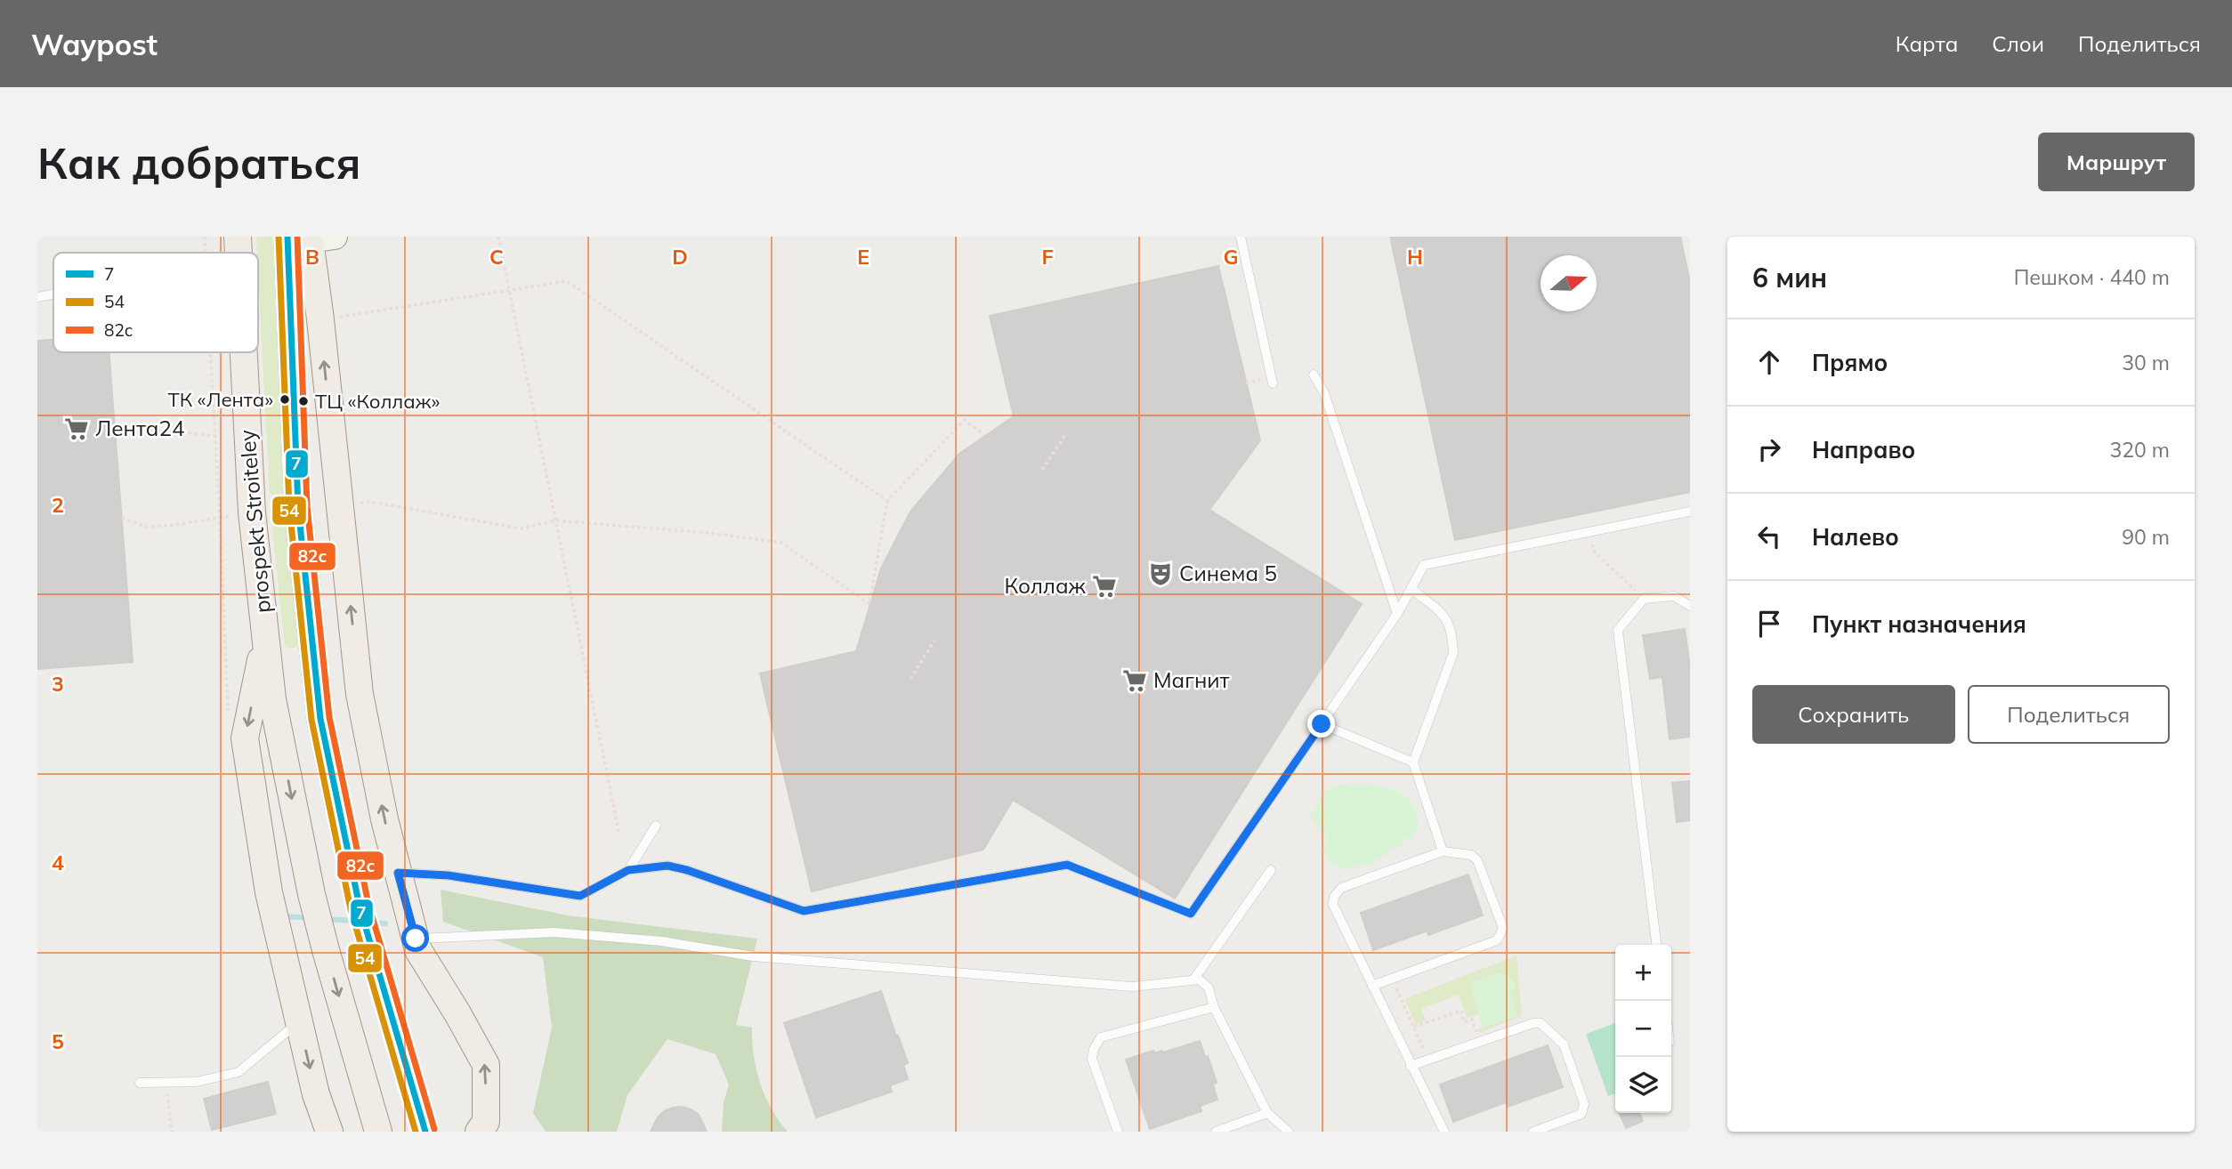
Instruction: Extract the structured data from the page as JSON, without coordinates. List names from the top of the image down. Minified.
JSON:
{"streets":{"main road":["prospekt Stroiteley"]},"places":{"other":["ТК «Лента»","ТЦ «Коллаж»"],"supermarket":["Лента24","Коллаж","Магнит"],"theatre":["Синема 5"]},"lines":["transit line 7","transit line 54","transit line 82с"],"legend":["7","54","82с"],"north":"right","page":{"header":"Waypost","nav":["Карта","Слои","Поделиться"],"buttons":["Маршрут",["Сохранить","Поделиться"]],"title":"Как добраться","heading":["6 мин","Пешком · 440 m"],"list":[["Прямо","30 m"],["Направо","320 m"],["Налево","90 m"],"Пункт назначения"],"map_buttons":["+","−"]},"grid":{"columns":["B","C","D","E","F","G","H"],"rows":["2","3","4","5"]}}
